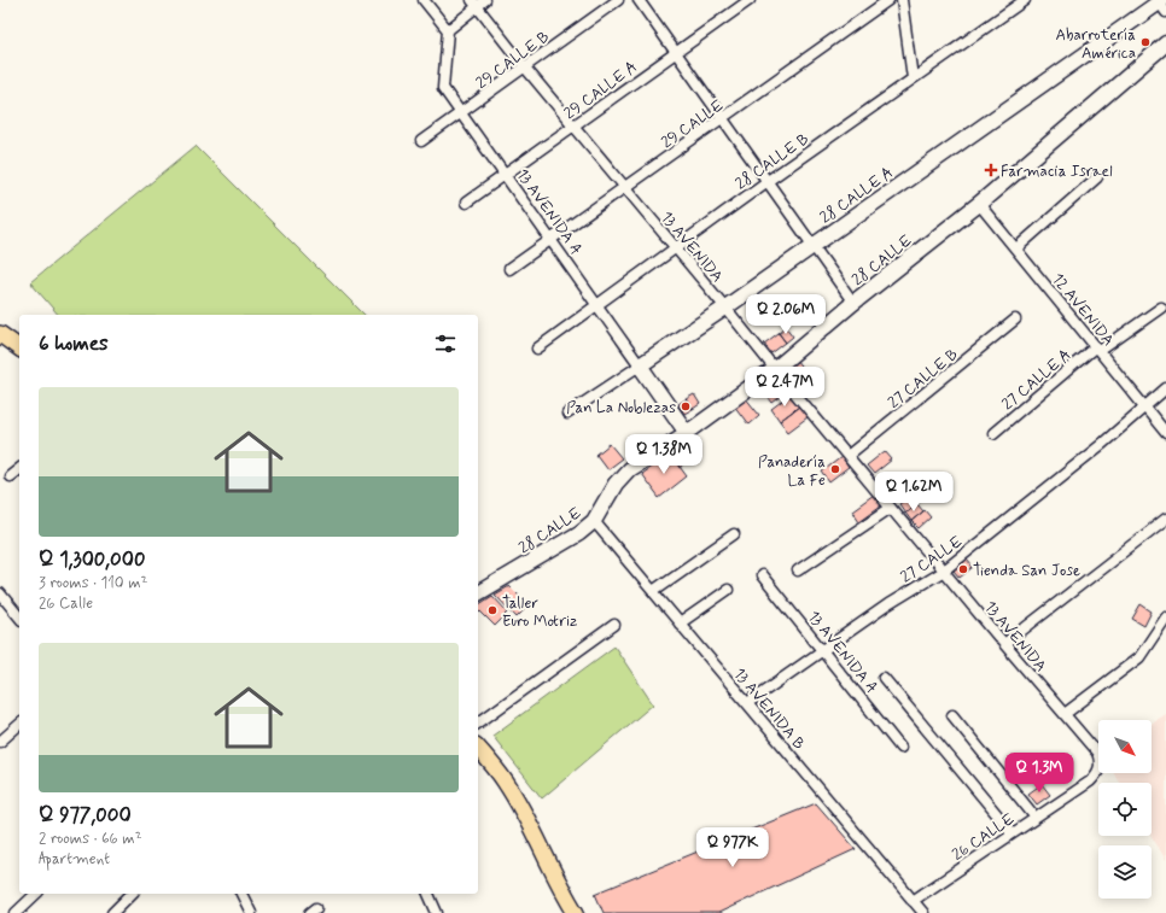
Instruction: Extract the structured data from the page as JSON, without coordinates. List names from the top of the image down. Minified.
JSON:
{"streets":{"main road":["28 CALLE A","13 AVENIDA A","28 CALLE"],"street":["29 CALLE B","29 CALLE A","29 CALLE","28 CALLE B","13 AVENIDA","12 AVENIDA","27 CALLE B","27 CALLE A","27 CALLE","13 AVENIDA B","26 CALLE"]},"crossings":[["29 CALLE B","13 AVENIDA A"],["29 CALLE B","13 AVENIDA"],["29 CALLE A","13 AVENIDA A"],["29 CALLE A","13 AVENIDA"],["29 CALLE","13 AVENIDA A"],["29 CALLE","13 AVENIDA"],["28 CALLE B","13 AVENIDA A"],["28 CALLE B","13 AVENIDA"],["28 CALLE A","13 AVENIDA A"],["28 CALLE A","13 AVENIDA"],["13 AVENIDA A","28 CALLE"],["13 AVENIDA A","27 CALLE"],["13 AVENIDA A","26 CALLE"],["13 AVENIDA","28 CALLE"],["13 AVENIDA","27 CALLE B"],["13 AVENIDA","27 CALLE"],["13 AVENIDA","26 CALLE"],["28 CALLE","12 AVENIDA"],["28 CALLE","13 AVENIDA B"],["12 AVENIDA","27 CALLE A"],["12 AVENIDA","27 CALLE"],["27 CALLE","13 AVENIDA B"],["13 AVENIDA B","26 CALLE"]],"places":{"other":["Abarrotería América","Pan La Noblezas","Panadería La Fe","Tienda San Jose","Taller Euro Motriz"],"health":["Farmacia Israel"]},"north":"bottom right","page":{"price":["Q 2.06M","Q 2.47M","Q 1.38M","Q 1.62M","Q 1.3M","Q 977K"],"heading":"6 homes","list":[{"name":"Q 1,300,000","note":"3 rooms · 110 m² · 26 Calle"},{"name":"Q 977,000","note":"2 rooms · 66 m² · Apartment"}]}}
